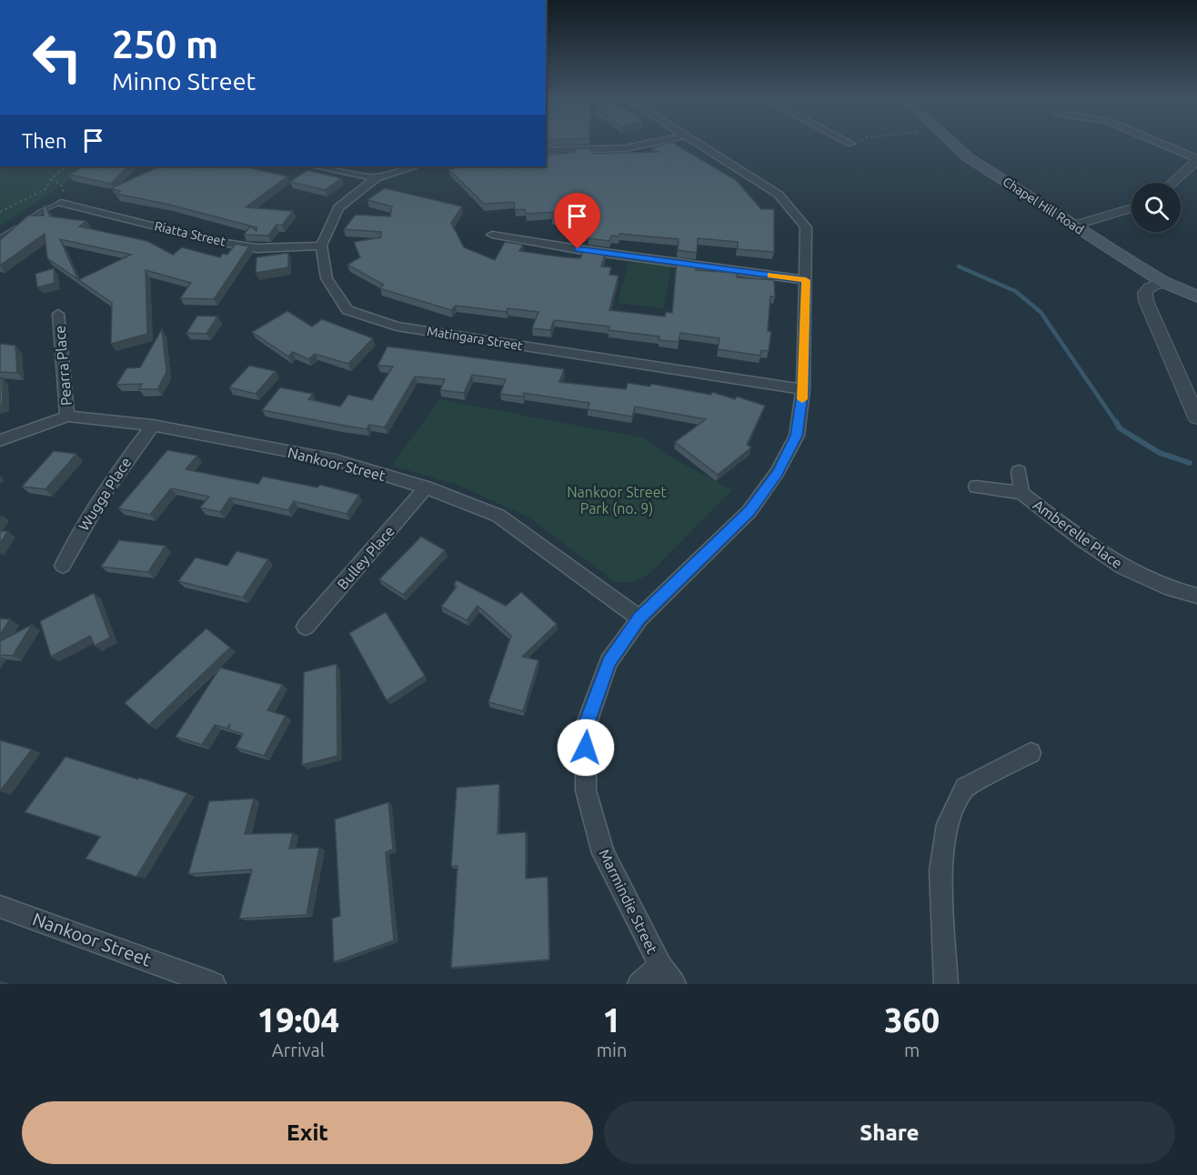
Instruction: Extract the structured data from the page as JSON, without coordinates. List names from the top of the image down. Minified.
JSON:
{"streets":{"main road":["Chapel Hill Road"],"street":["Riatta Street","Matingara Street","Pearra Place","Nankoor Street","Wugga Place","Amberelle Place","Bulley Place","Marmindie Street"]},"crossings":[["Riatta Street","Matingara Street"],["Matingara Street","Marmindie Street"],["Pearra Place","Nankoor Street"],["Nankoor Street","Wugga Place"],["Nankoor Street","Bulley Place"],["Nankoor Street","Marmindie Street"]],"parks":["Nankoor Street Park (no. 9)"],"page":{"turn":["250 m","Minno Street"],"then":"Then","eta":["19:04","Arrival","1","min","360","m"],"buttons":["Exit","Share"]}}
